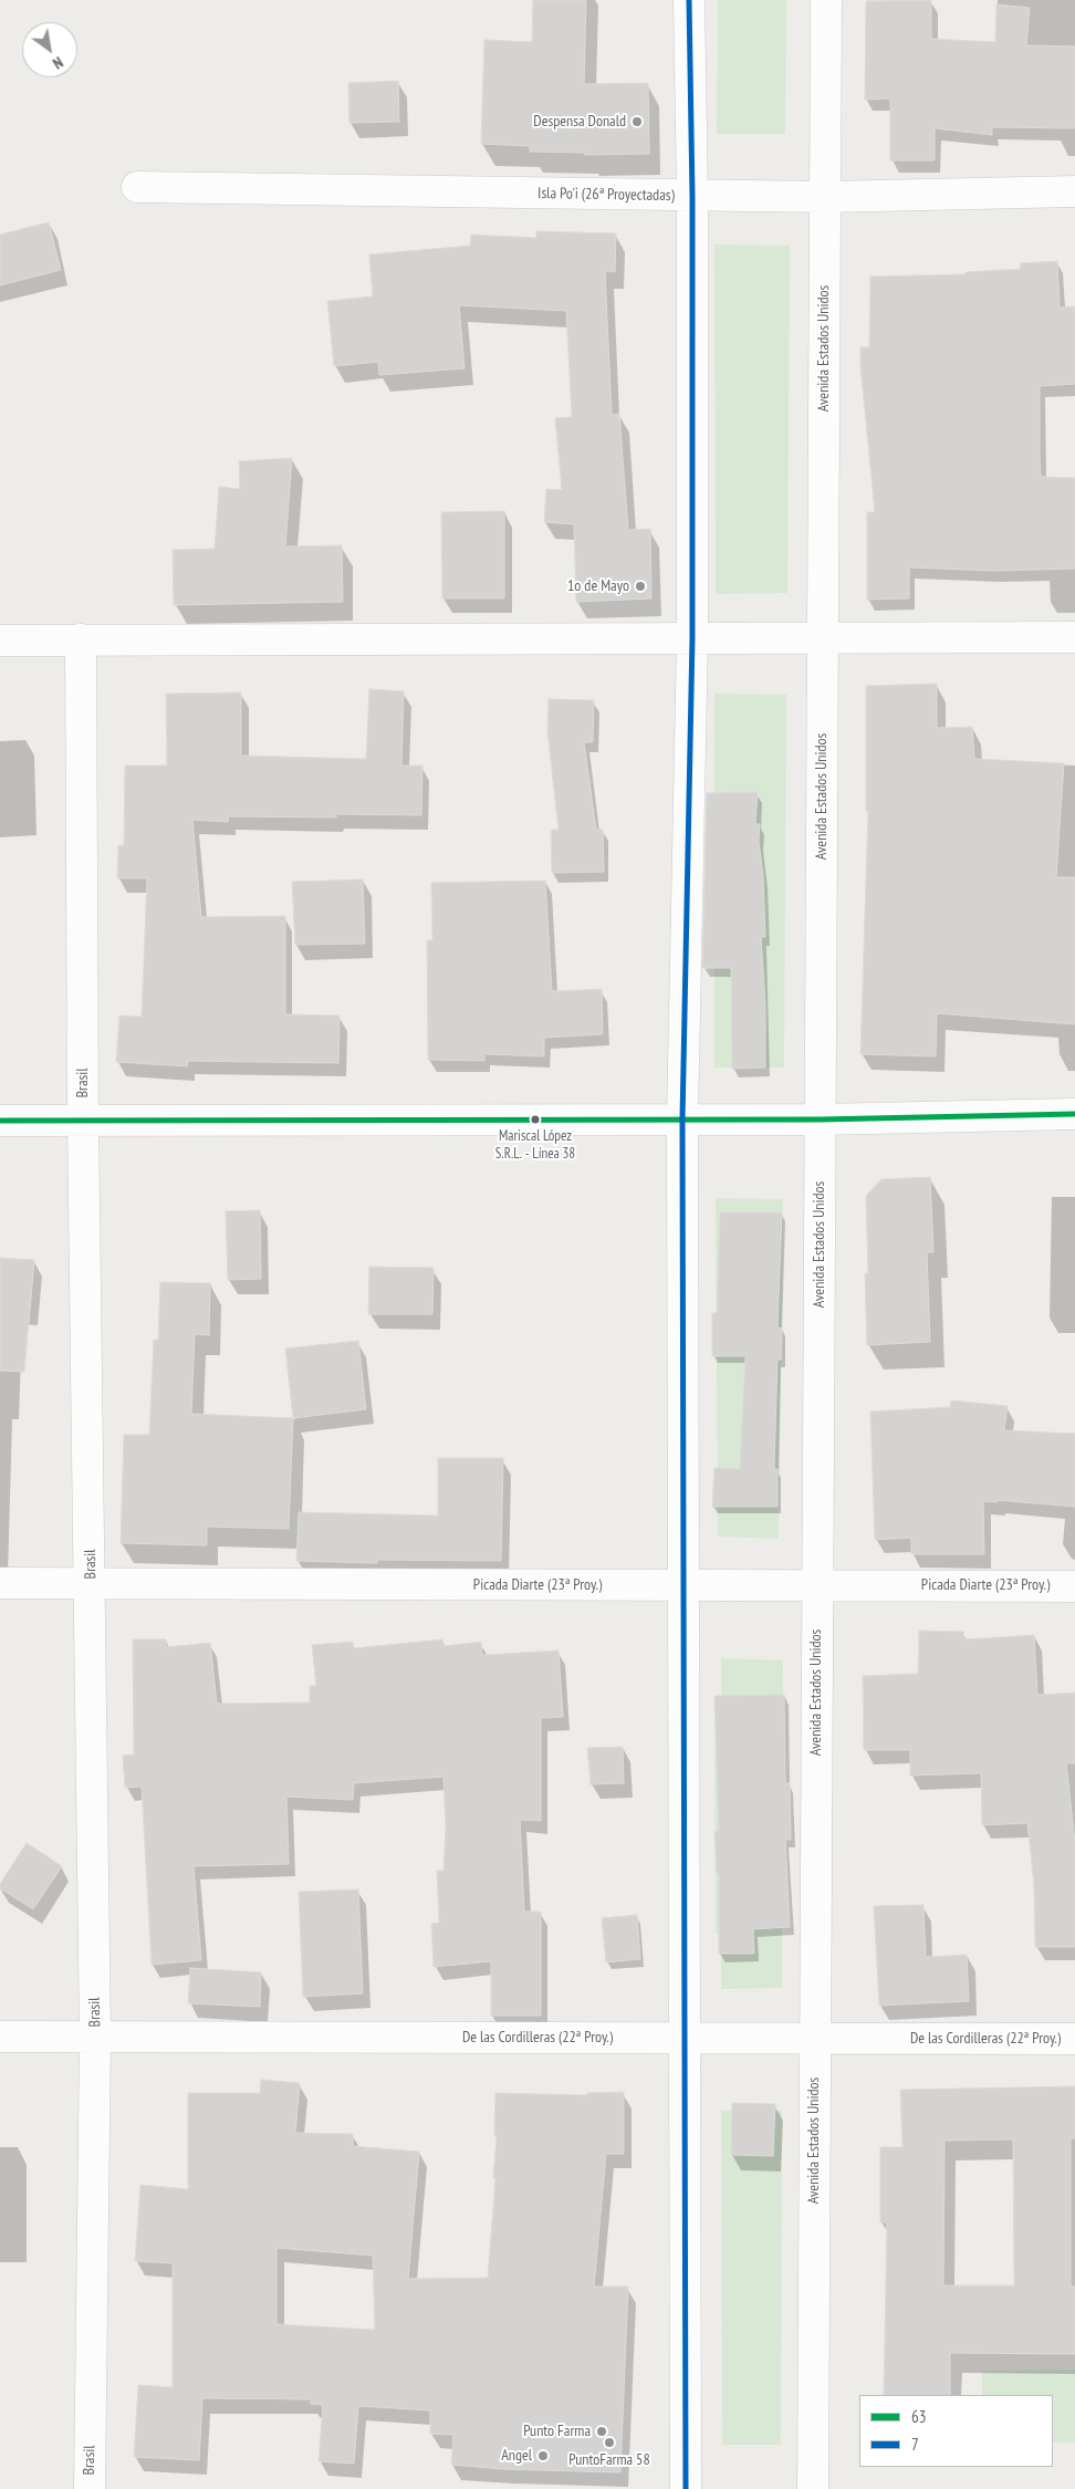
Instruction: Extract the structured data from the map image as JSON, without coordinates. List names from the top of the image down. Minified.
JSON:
{"streets":{"street":["Isla Po'i (26ª Proyectadas)","Avenida Estados Unidos","Brasil","Picada Diarte (23ª Proy.)","De las Cordilleras (22ª Proy.)"]},"crossings":[["Isla Po'i (26ª Proyectadas)","Avenida Estados Unidos"],["Avenida Estados Unidos","Picada Diarte (23ª Proy.)"],["Avenida Estados Unidos","De las Cordilleras (22ª Proy.)"],["Brasil","Picada Diarte (23ª Proy.)"],["Brasil","De las Cordilleras (22ª Proy.)"]],"places":["Despensa Donald","1o de Mayo","Mariscal López S.R.L. - Línea 38","Punto Farma","PuntoFarma 58","Angel"],"lines":["transit line 7","transit line 63"],"legend":["63","7"],"north":"bottom right"}
